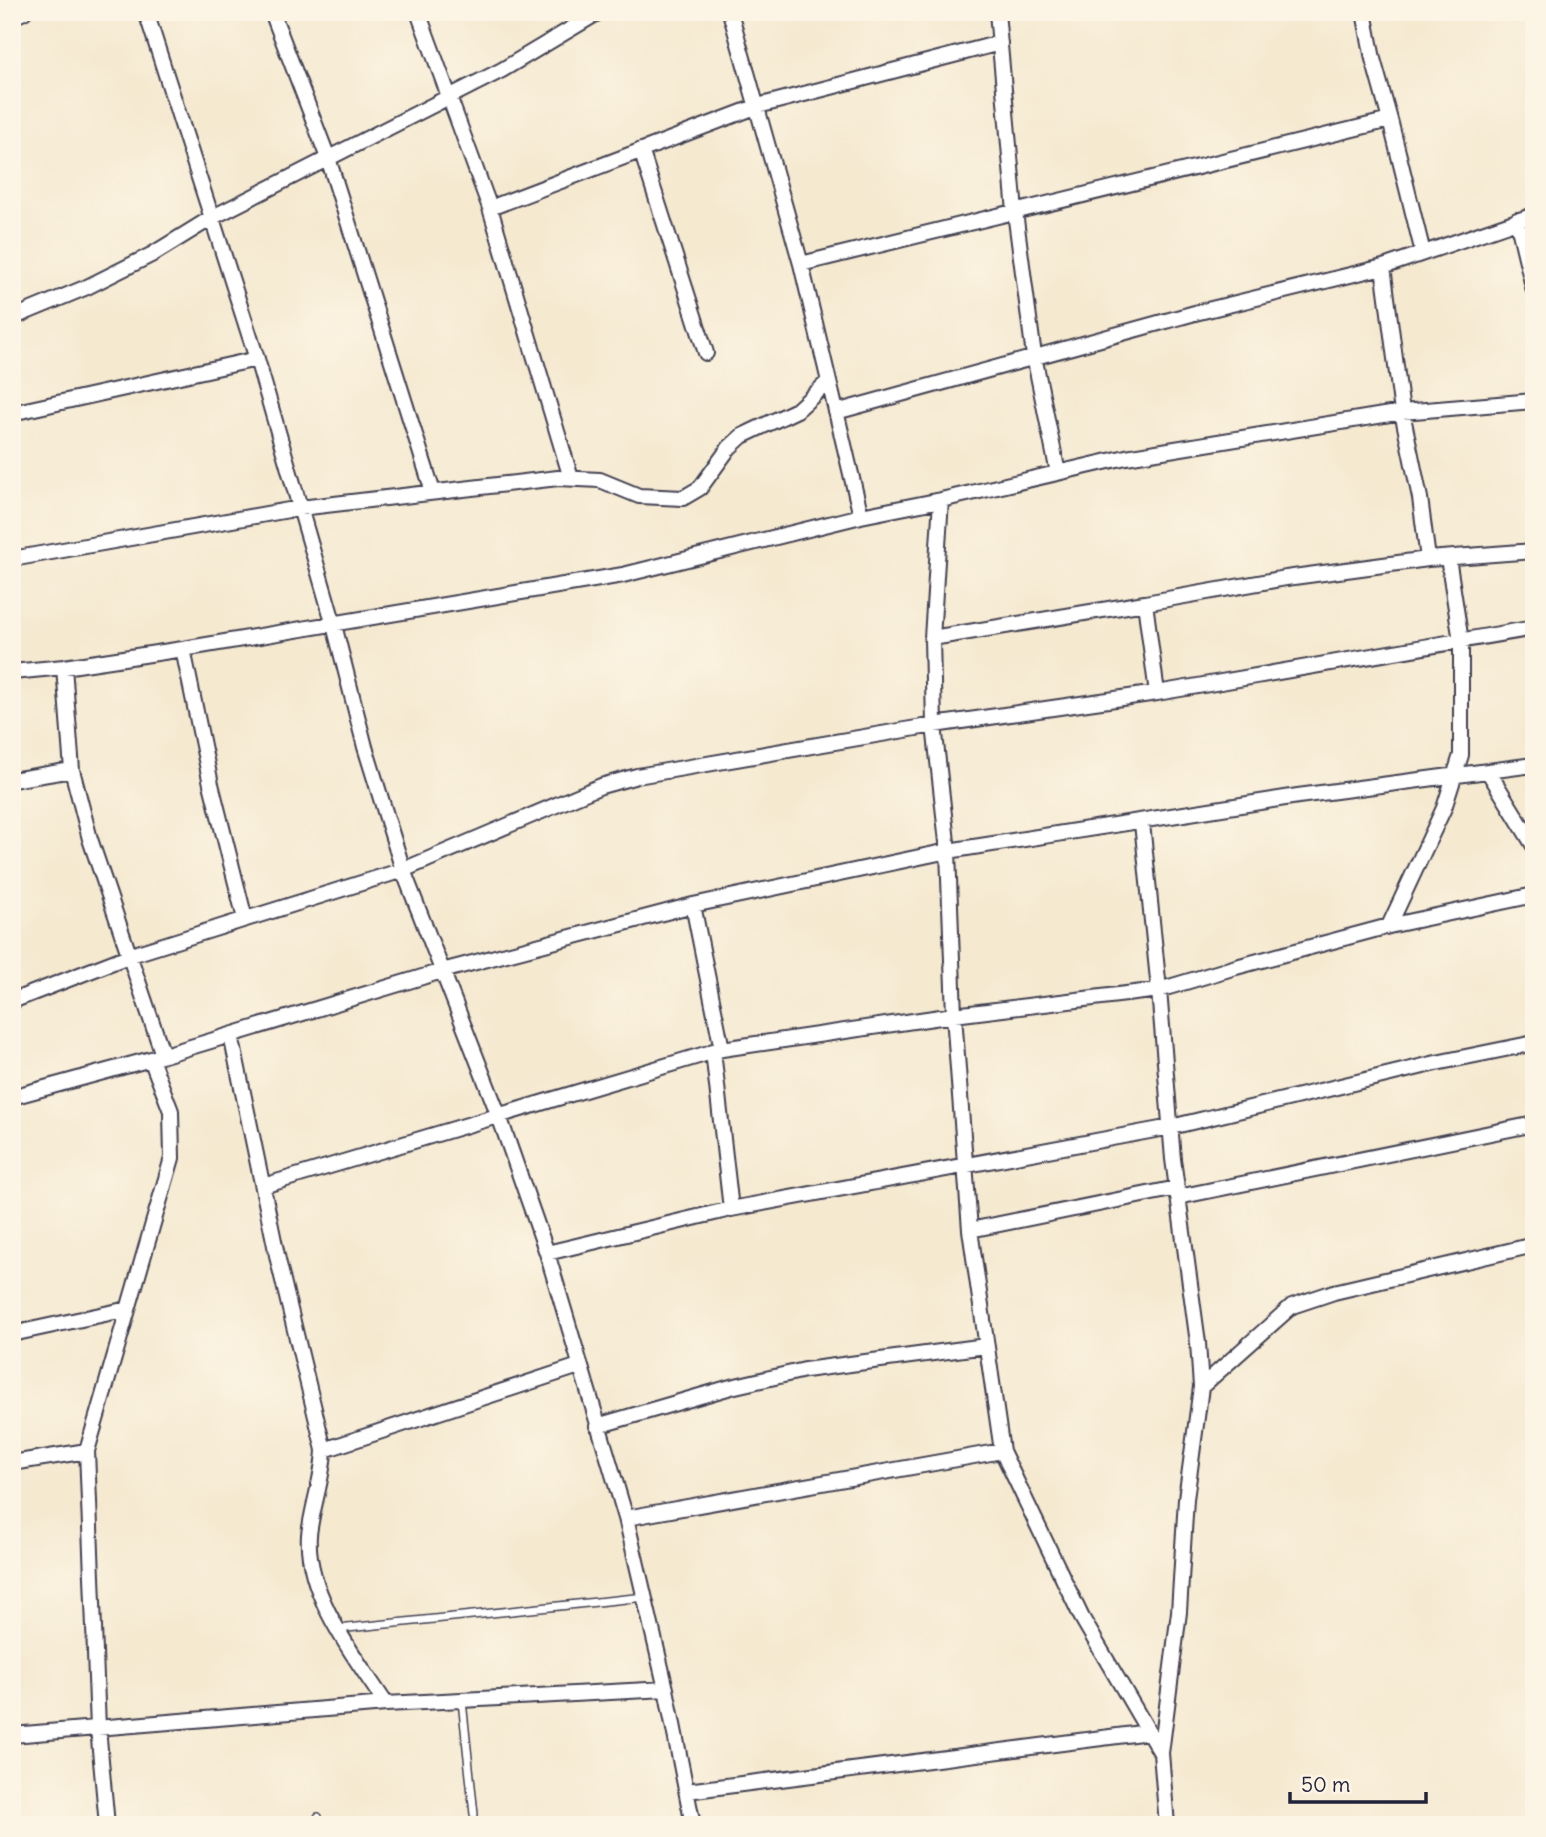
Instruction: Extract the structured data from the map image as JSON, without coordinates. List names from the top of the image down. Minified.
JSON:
{"scale_bar":"50 m"}
